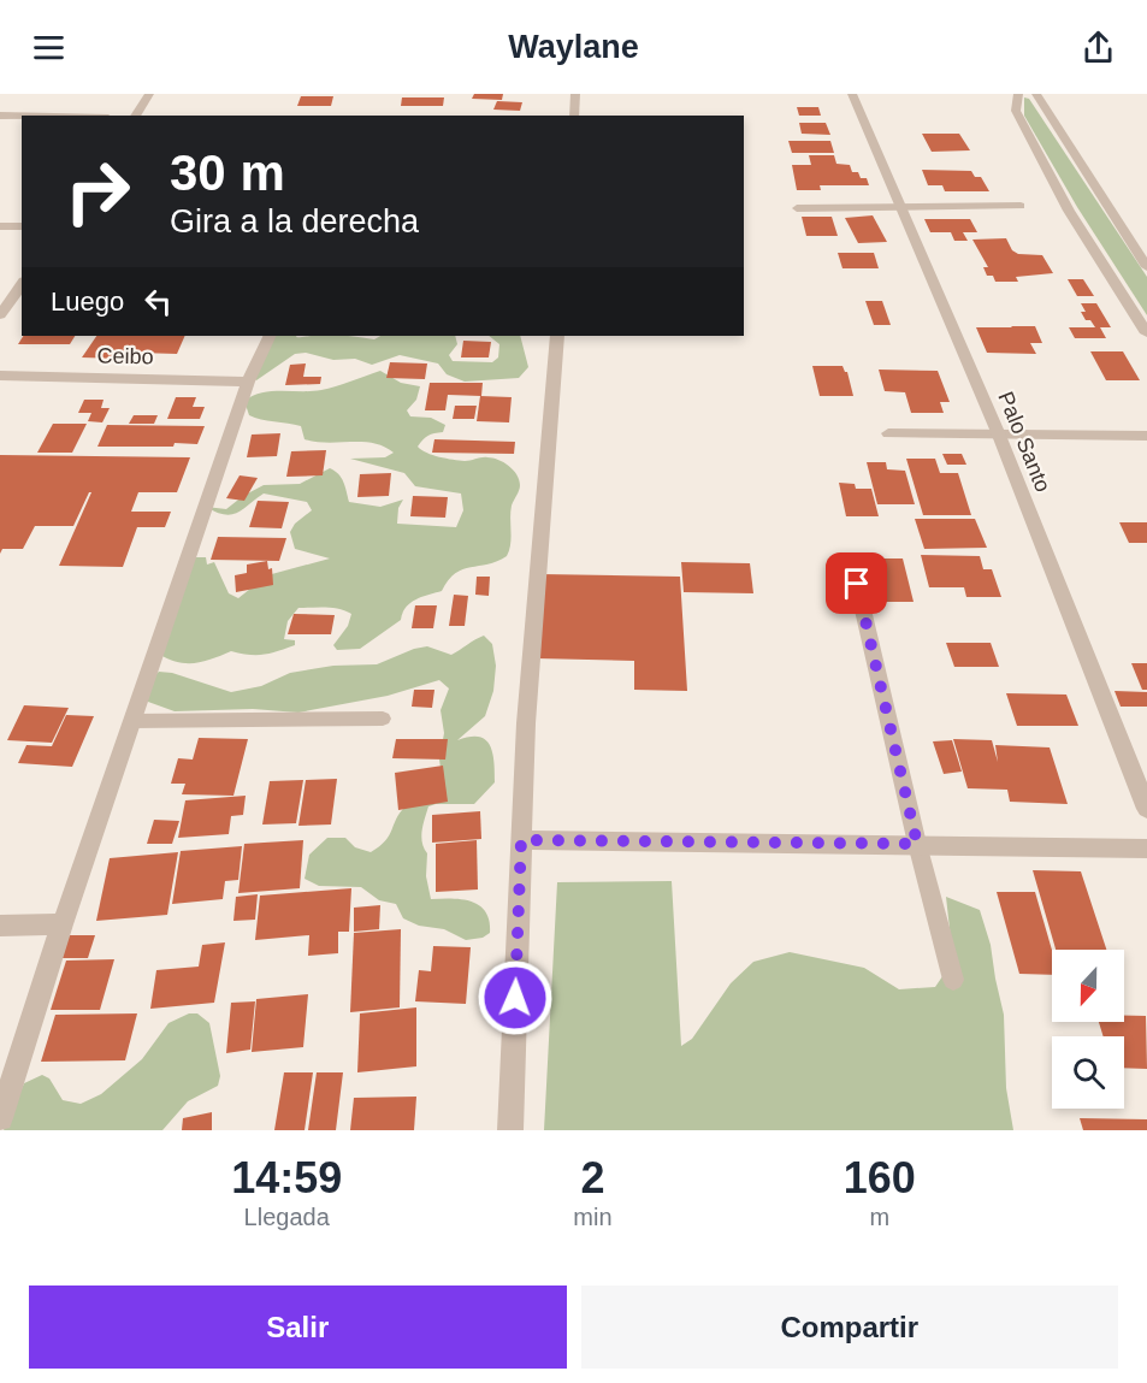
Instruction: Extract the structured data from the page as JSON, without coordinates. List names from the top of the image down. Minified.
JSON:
{"streets":{"street":["Ceibo","Palo Santo"]},"north":"bottom","page":{"header":"Waylane","turn":["30 m","Gira a la derecha"],"then":"Luego","eta":["14:59","Llegada","2","min","160","m"],"buttons":["Salir","Compartir"]}}
